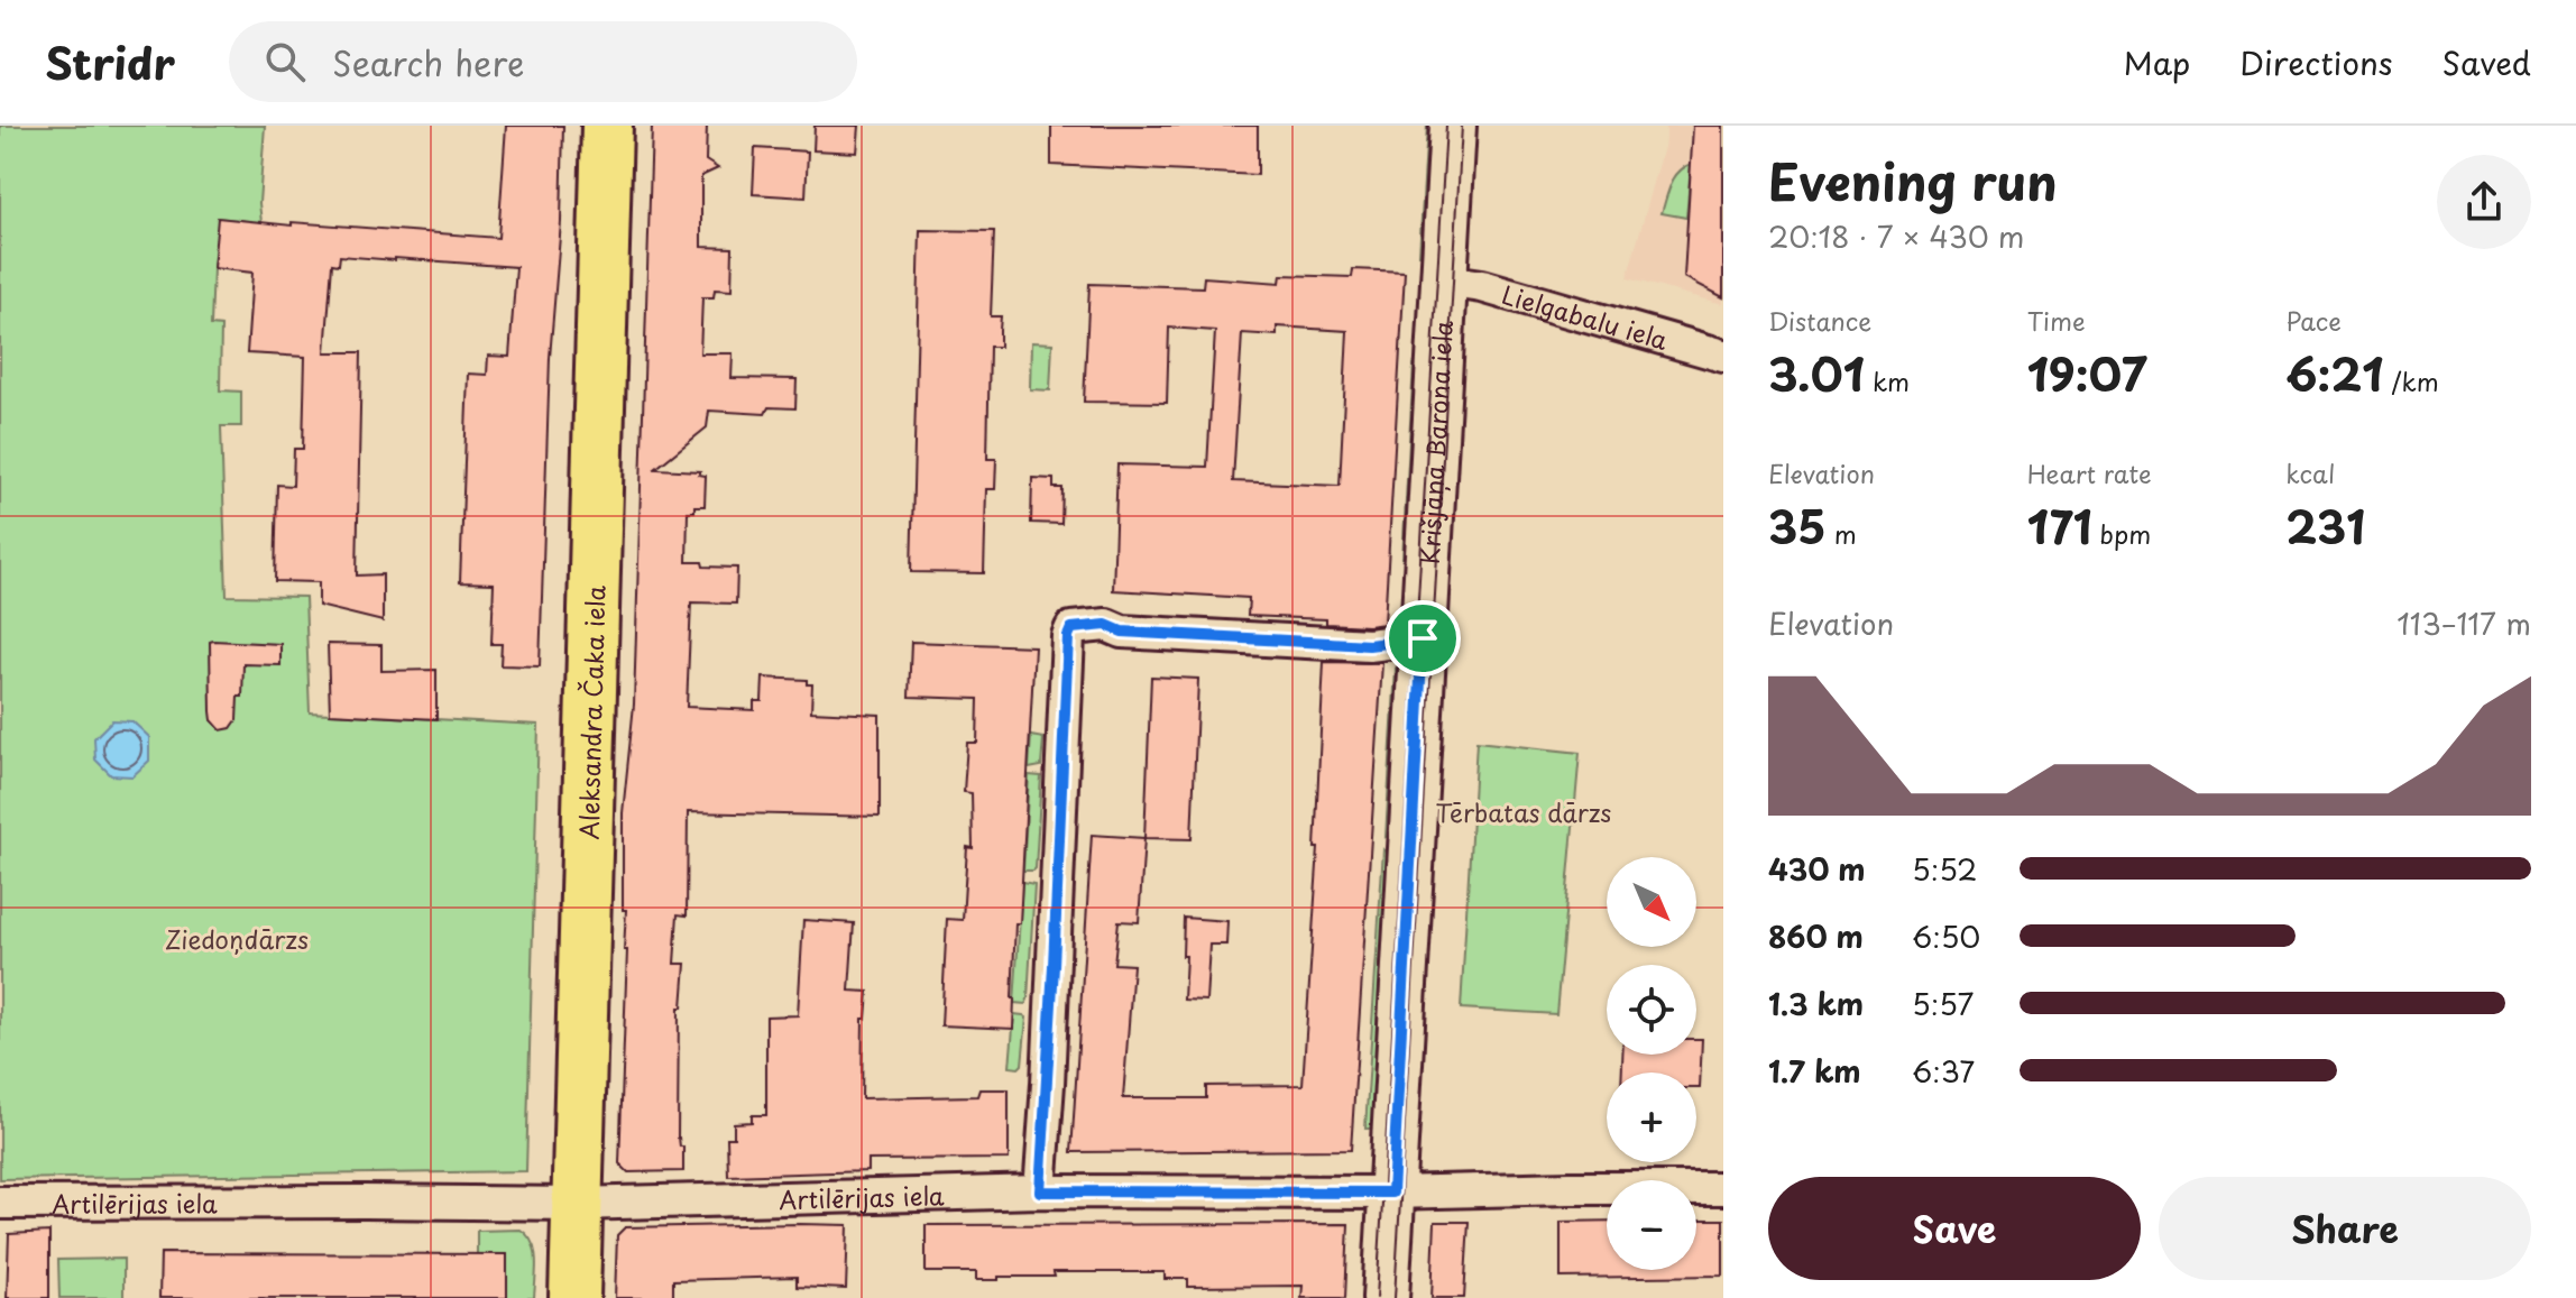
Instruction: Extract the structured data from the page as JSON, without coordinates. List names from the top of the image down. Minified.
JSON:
{"streets":{"main road":["Aleksandra Čaka iela"],"street":["Lielgabalu iela","Krišjāņa Barona iela","Artilērijas iela"]},"crossings":[["Lielgabalu iela","Krišjāņa Barona iela"],["Krišjāņa Barona iela","Artilērijas iela"],["Aleksandra Čaka iela","Artilērijas iela"]],"parks":["Tērbatas dārzs","Ziedoņdārzs"],"north":"bottom right","page":{"header":"Stridr","search":"Search here","nav":["Map","Directions","Saved"],"heading":["Evening run","20:18 · 7 × 430 m"],"stats":[["Distance","3.01 km"],["Time","19:07"],["Pace","6:21 /km"],["Elevation","35 m"],["Heart rate","171 bpm"],["kcal","231"]],"chart":["Elevation","113–117 m"],"list":[{"name":"430 m","note":"5:52"},{"name":"860 m","note":"6:50"},{"name":"1.3 km","note":"5:57"},{"name":"1.7 km","note":"6:37"}],"map_buttons":["+","−"],"buttons":["Save","Share"]}}
